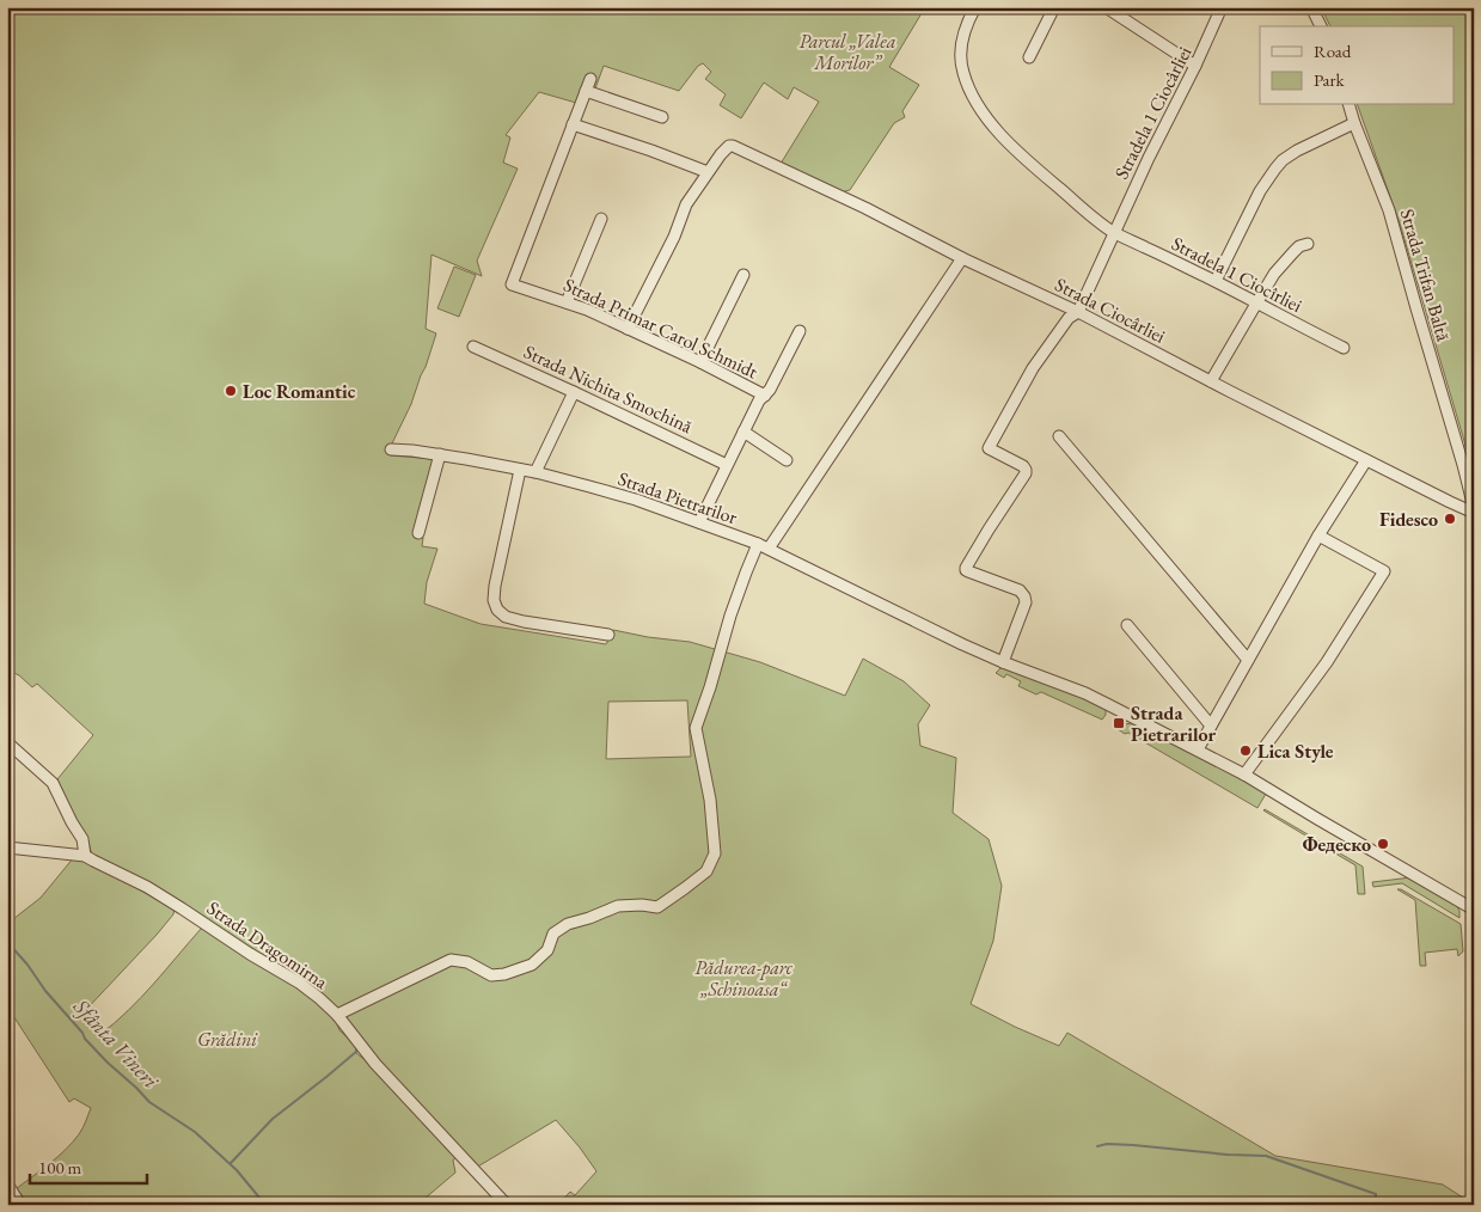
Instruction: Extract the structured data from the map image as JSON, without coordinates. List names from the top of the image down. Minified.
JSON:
{"streets":{"street":["Stradela 1 Ciocârliei","Stradela 1 Ciocîrliei","Strada Trifan Baltă","Strada Ciocârliei","Strada Primar Carol Schmidt","Strada Nichita Smochină","Strada Pietrarilor","Strada Dragomirna"]},"crossings":[["Stradela 1 Ciocârliei","Stradela 1 Ciocîrliei"],["Stradela 1 Ciocârliei","Strada Ciocârliei"],["Stradela 1 Ciocârliei","Strada Pietrarilor"]],"water":["Sfânta Vineri"],"parks":["Parcul „Valea Morilor”","Pădurea-parc „Schinoasa“","Grădini"],"places":{"other":["Loc Romantic","Fidesco","Lica Style","Федеско"],"transit":["Strada Pietrarilor"]},"legend":["Road","Park"],"scale_bar":"100 m"}
